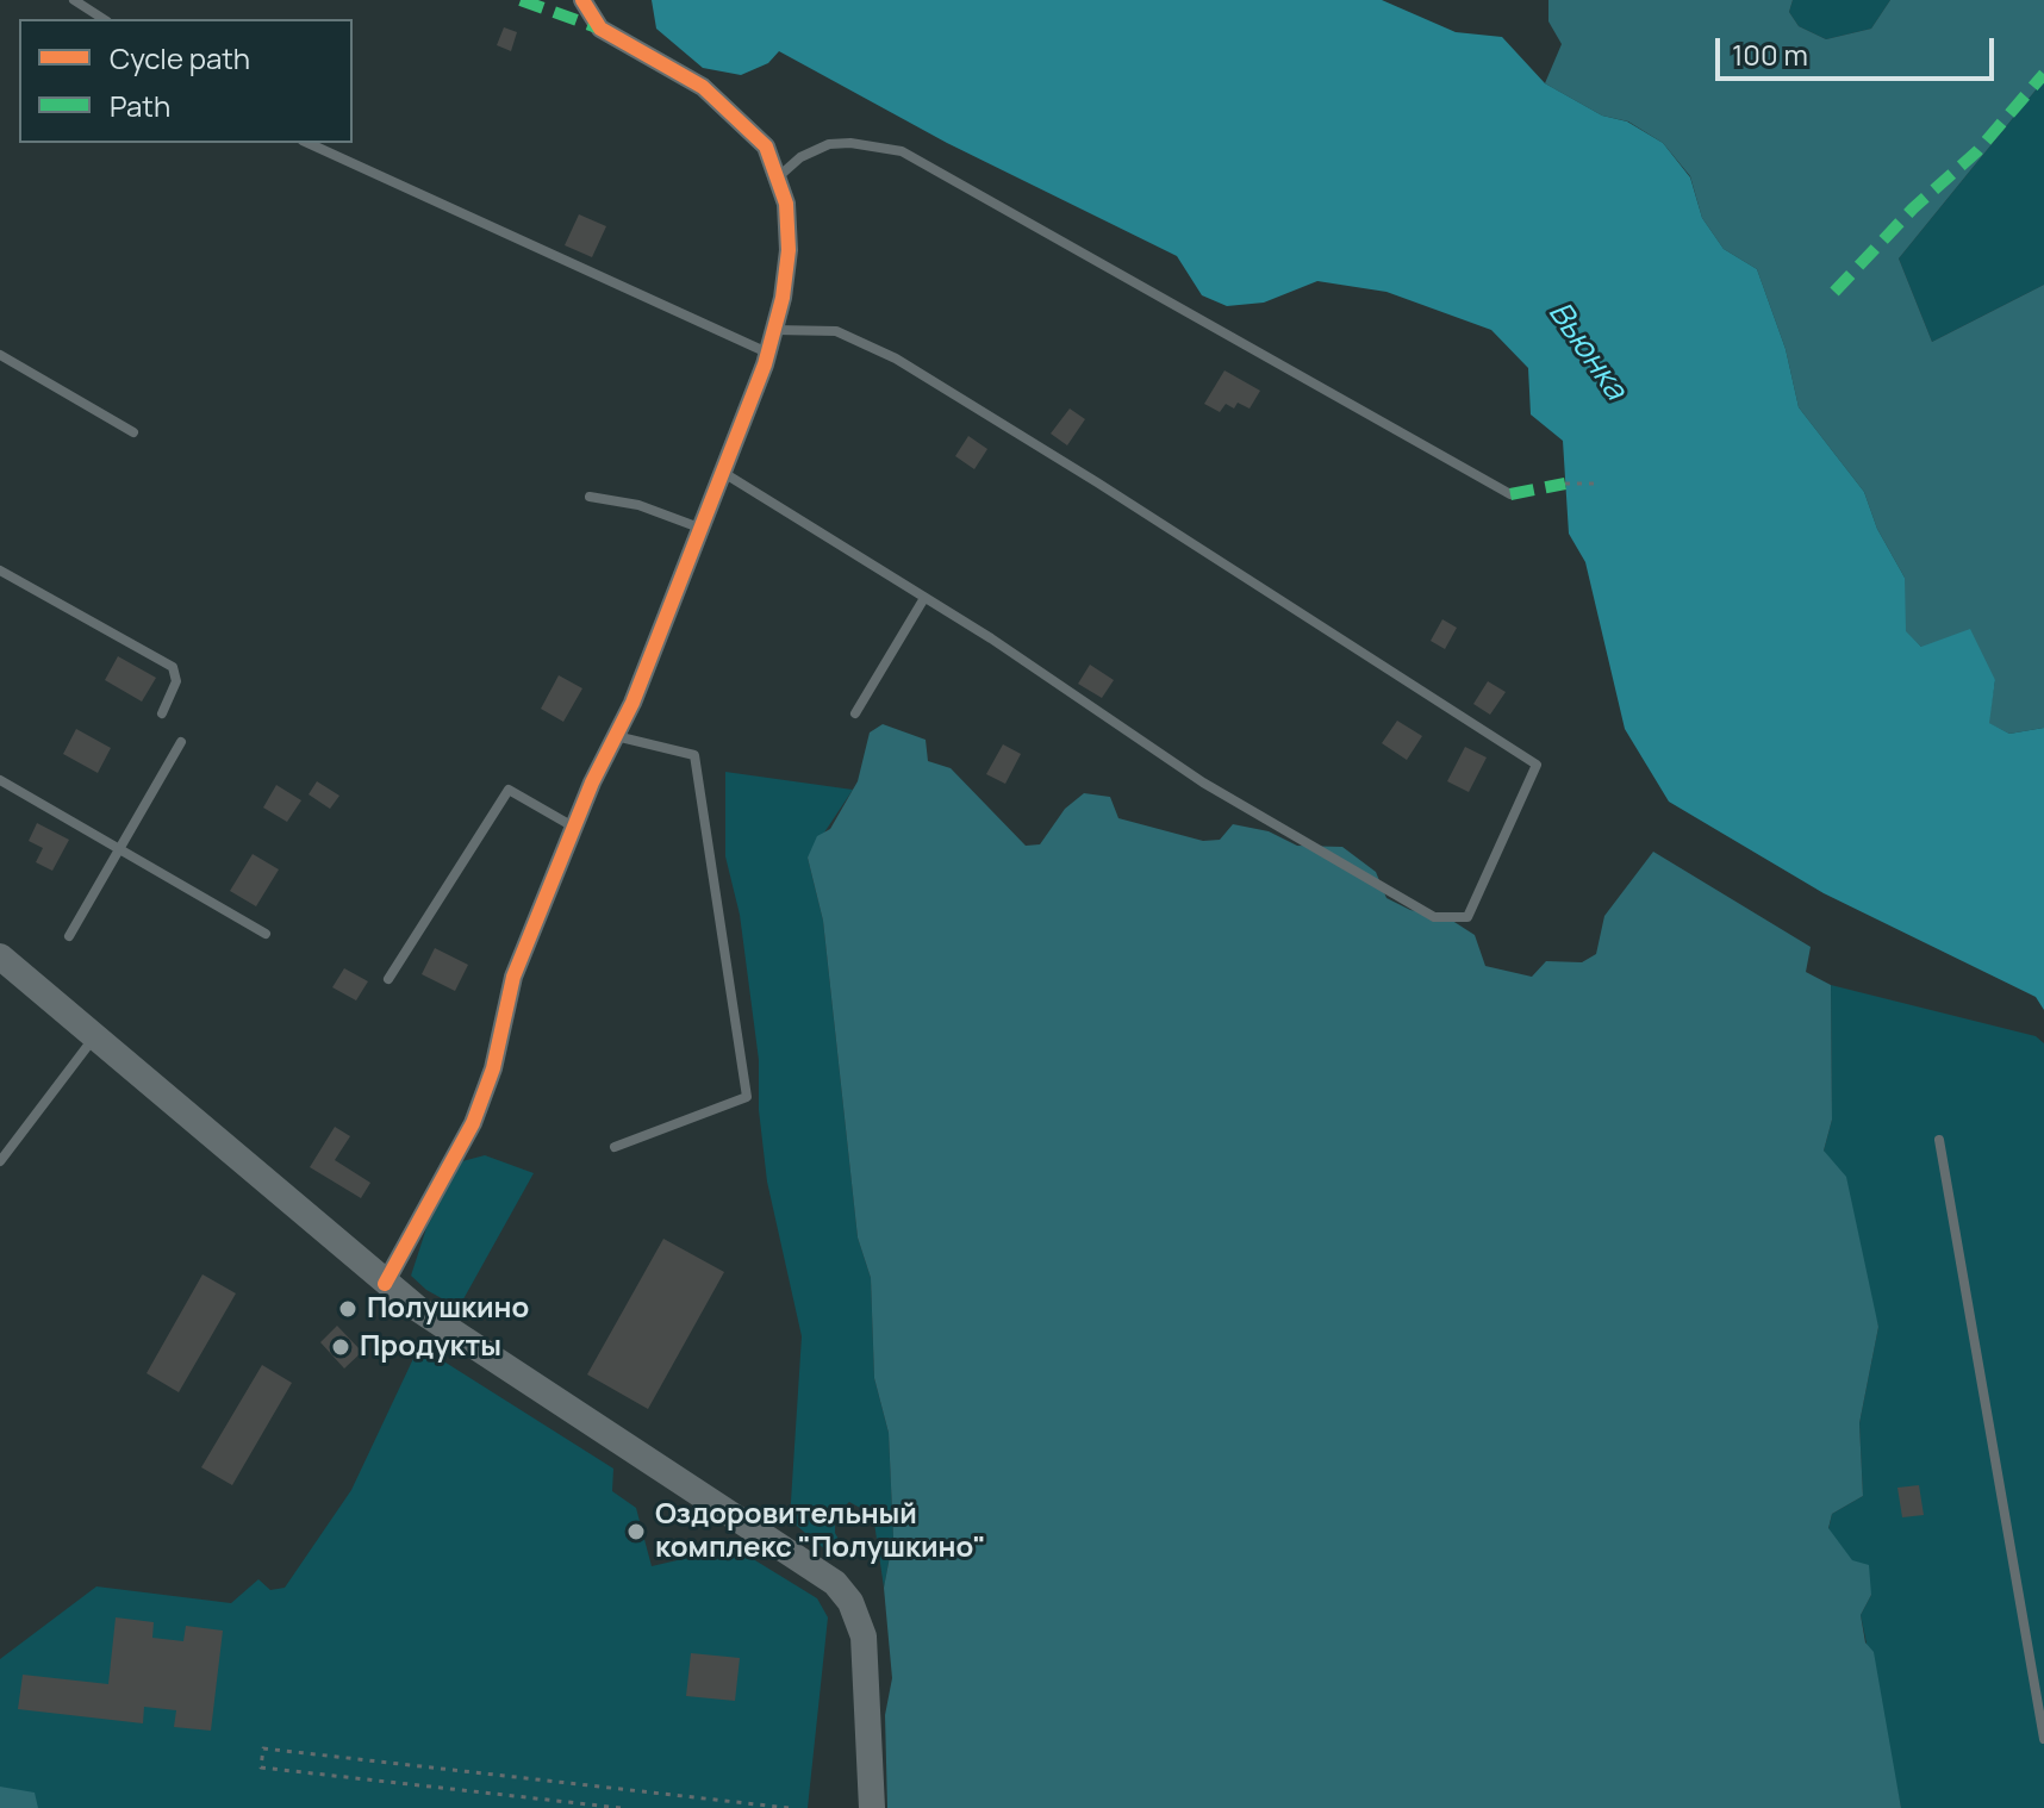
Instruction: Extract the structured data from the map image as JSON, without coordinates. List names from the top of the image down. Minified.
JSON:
{"water":["Вьюнка"],"places":["Полушкино","Продукты","Оздоровительный комплекс \"Полушкино\""],"legend":["Cycle path","Path"],"scale_bar":"100 m"}
